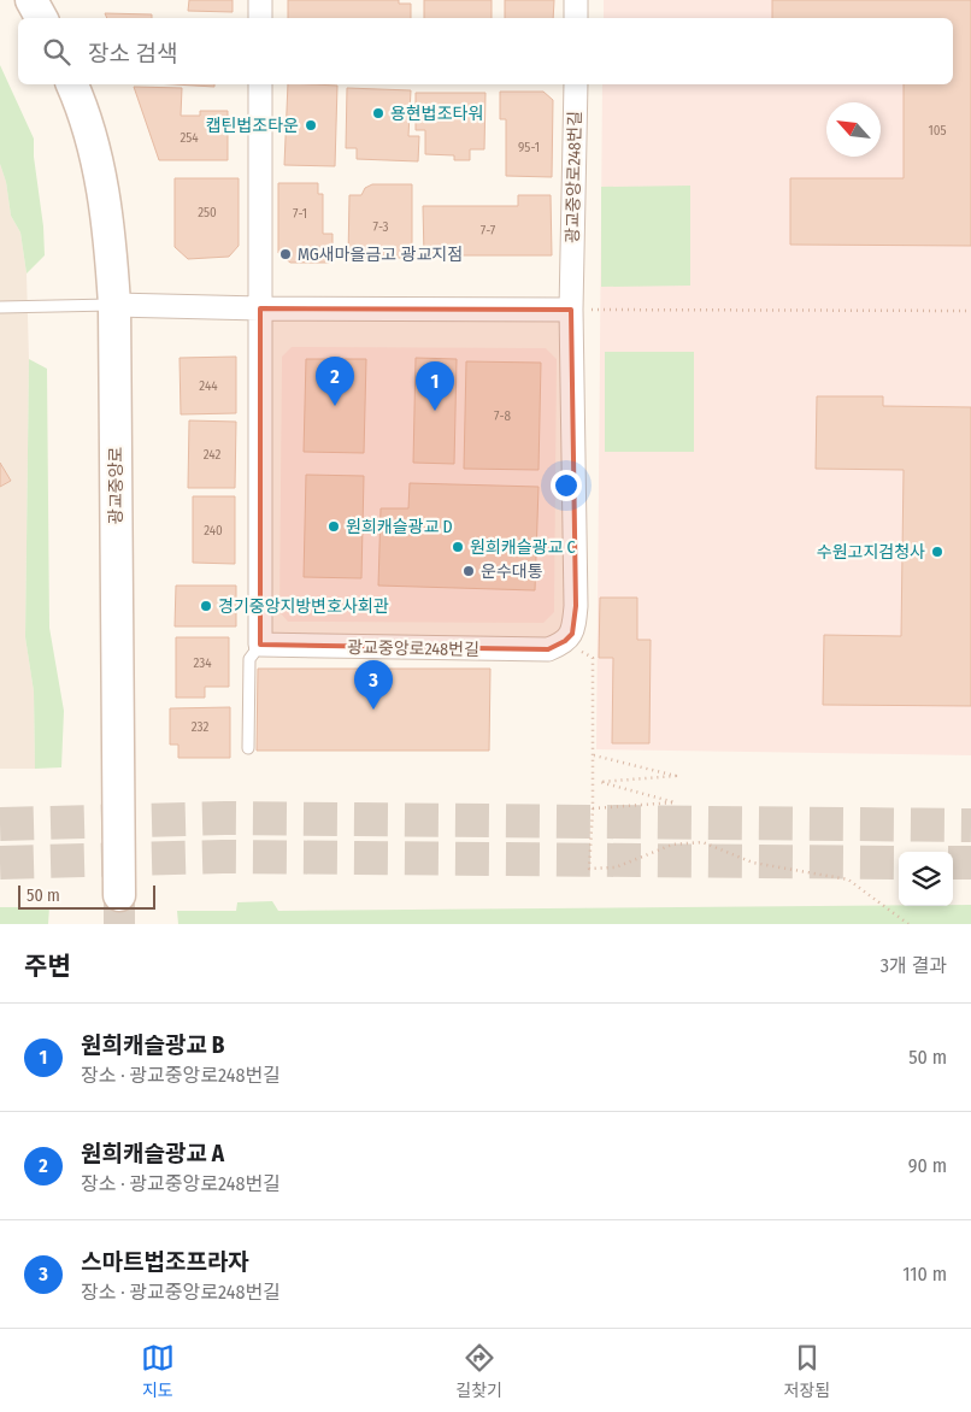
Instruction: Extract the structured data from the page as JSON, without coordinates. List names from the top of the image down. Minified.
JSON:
{"streets":{"main road":["광교중앙로"],"street":["광교중앙로248번길"]},"places":["용현법조타워","캡틴법조타운","MG새마을금고 광교지점","원희캐슬광교 D","원희캐슬광교 C","수원고지검청사","운수대통","경기중앙지방변호사회관"],"house_numbers":["105","254","95-1","250","7-1","7-3","7-7","244","7-8","242","240","234","232"],"scale_bar":"50 m","north":"top left","page":{"search":"장소 검색","pins":["2","1","3"],"scale":"50 m","heading":["주변","3개 결과"],"list":[{"mark":"1","name":"원희캐슬광교 B","note":"장소 · 광교중앙로248번길","value":"50 m"},{"mark":"2","name":"원희캐슬광교 A","note":"장소 · 광교중앙로248번길","value":"90 m"},{"mark":"3","name":"스마트법조프라자","note":"장소 · 광교중앙로248번길","value":"110 m"}],"nav":["지도","길찾기","저장됨"]}}
